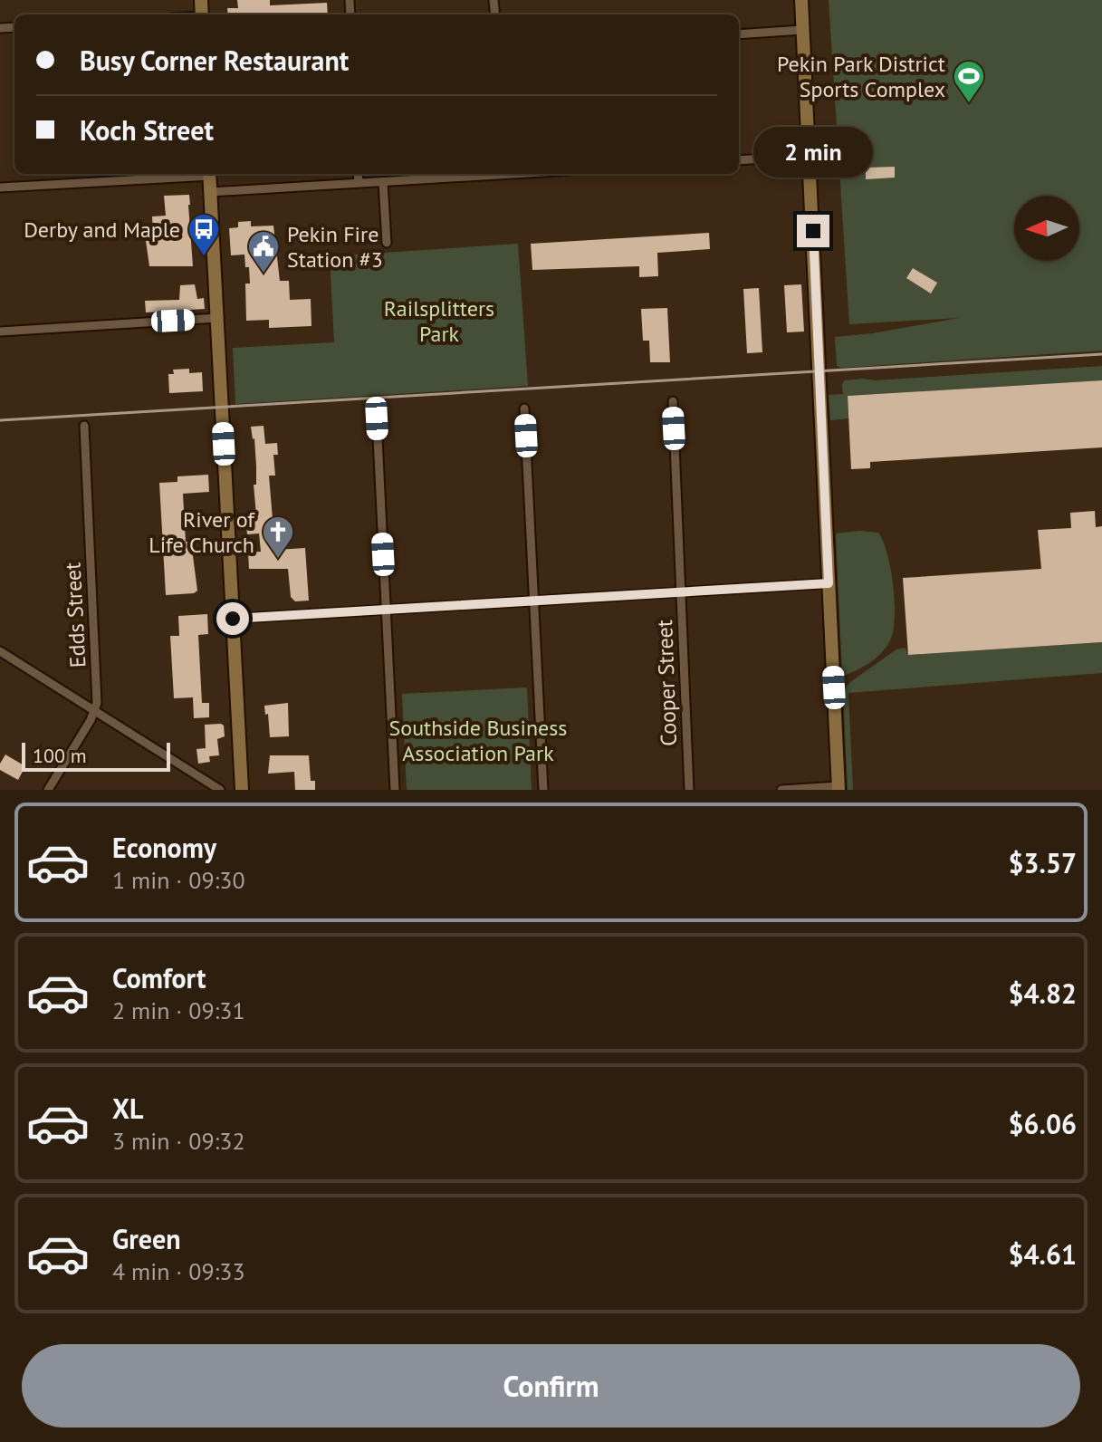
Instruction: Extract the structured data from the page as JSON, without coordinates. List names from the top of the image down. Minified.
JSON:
{"streets":{"street":["Edds Street","Cooper Street"]},"parks":["Railsplitters Park","Southside Business Association Park"],"places":{"sports":["Pekin Park District Sports Complex"],"bus stop":["Derby and Maple"],"public building":["Pekin Fire Station #3"],"church":["River of Life Church"]},"scale_bar":"100 m","north":"left","page":{"banner":["Busy Corner Restaurant","Koch Street"],"bubble":"2 min","scale":"100 m","list":[{"name":"Economy","note":"1 min · 09:30","value":"$3.57"},{"name":"Comfort","note":"2 min · 09:31","value":"$4.82"},{"name":"XL","note":"3 min · 09:32","value":"$6.06"},{"name":"Green","note":"4 min · 09:33","value":"$4.61"}],"buttons":"Confirm"}}
